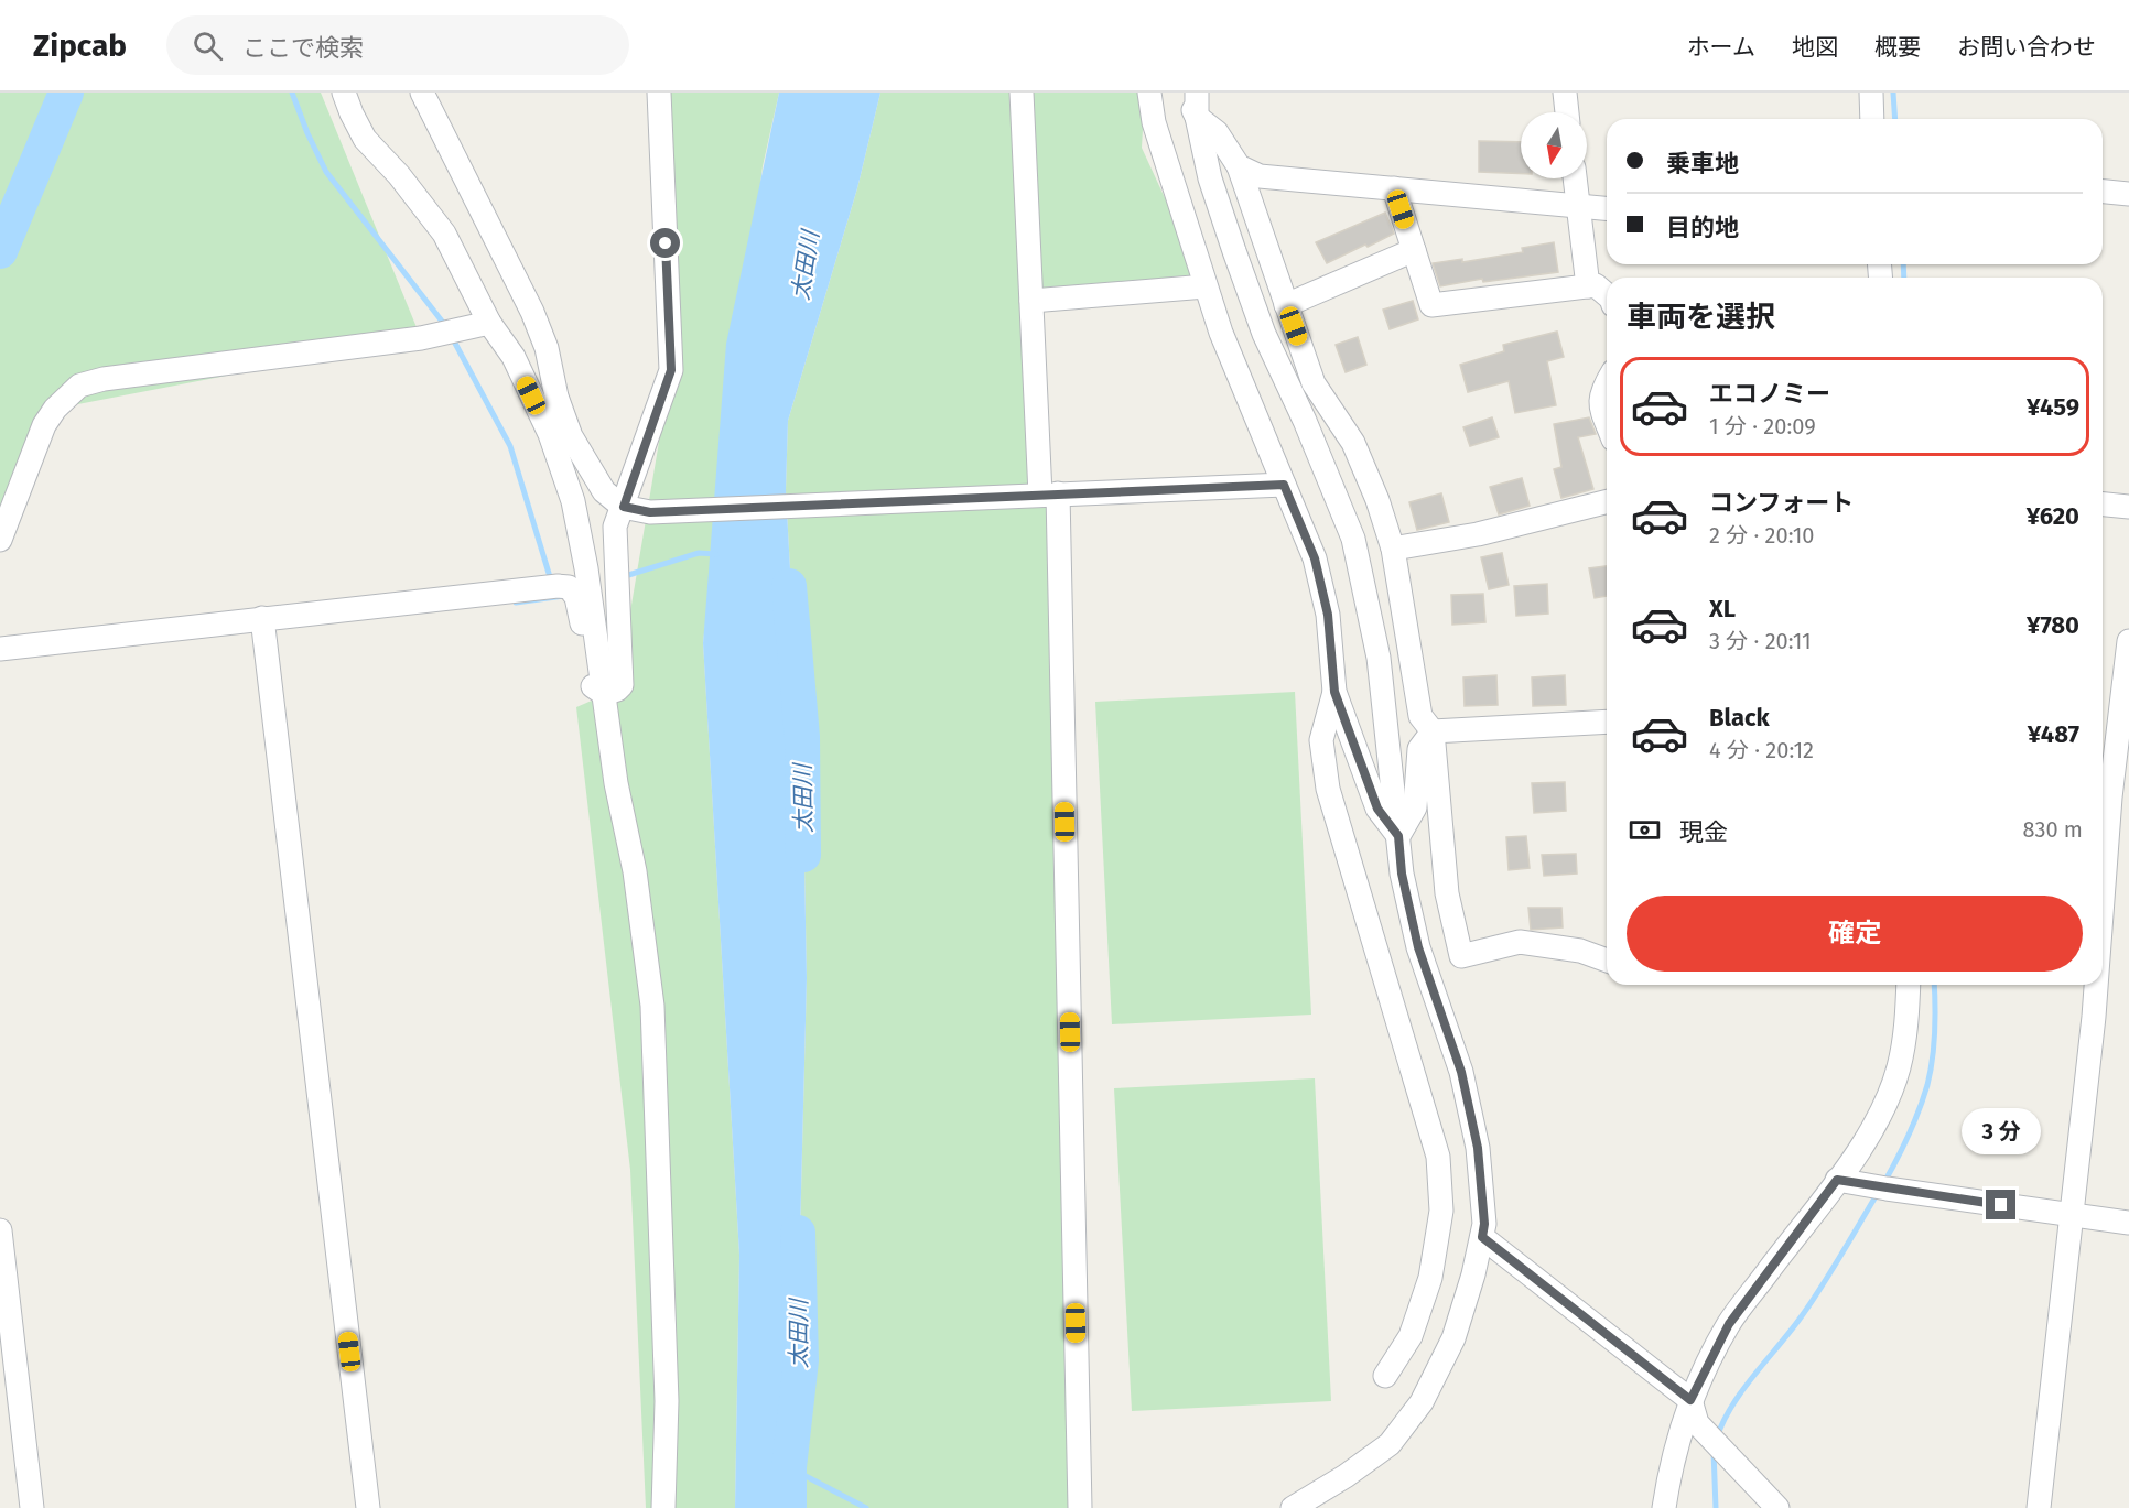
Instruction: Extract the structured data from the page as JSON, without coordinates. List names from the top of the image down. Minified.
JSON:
{"water":["太田川"],"north":"bottom","page":{"header":"Zipcab","search":"ここで検索","nav":["ホーム","地図","概要","お問い合わせ"],"banner":["乗車地","目的地"],"heading":"車両を選択","list":[{"name":"エコノミー","note":"1 分 · 20:09","value":"¥459"},{"name":"コンフォート","note":"2 分 · 20:10","value":"¥620"},{"name":"XL","note":"3 分 · 20:11","value":"¥780"},{"name":"Black","note":"4 分 · 20:12","value":"¥487"}],"pay":["現金","830 m"],"buttons":"確定","bubble":"3 分"}}
